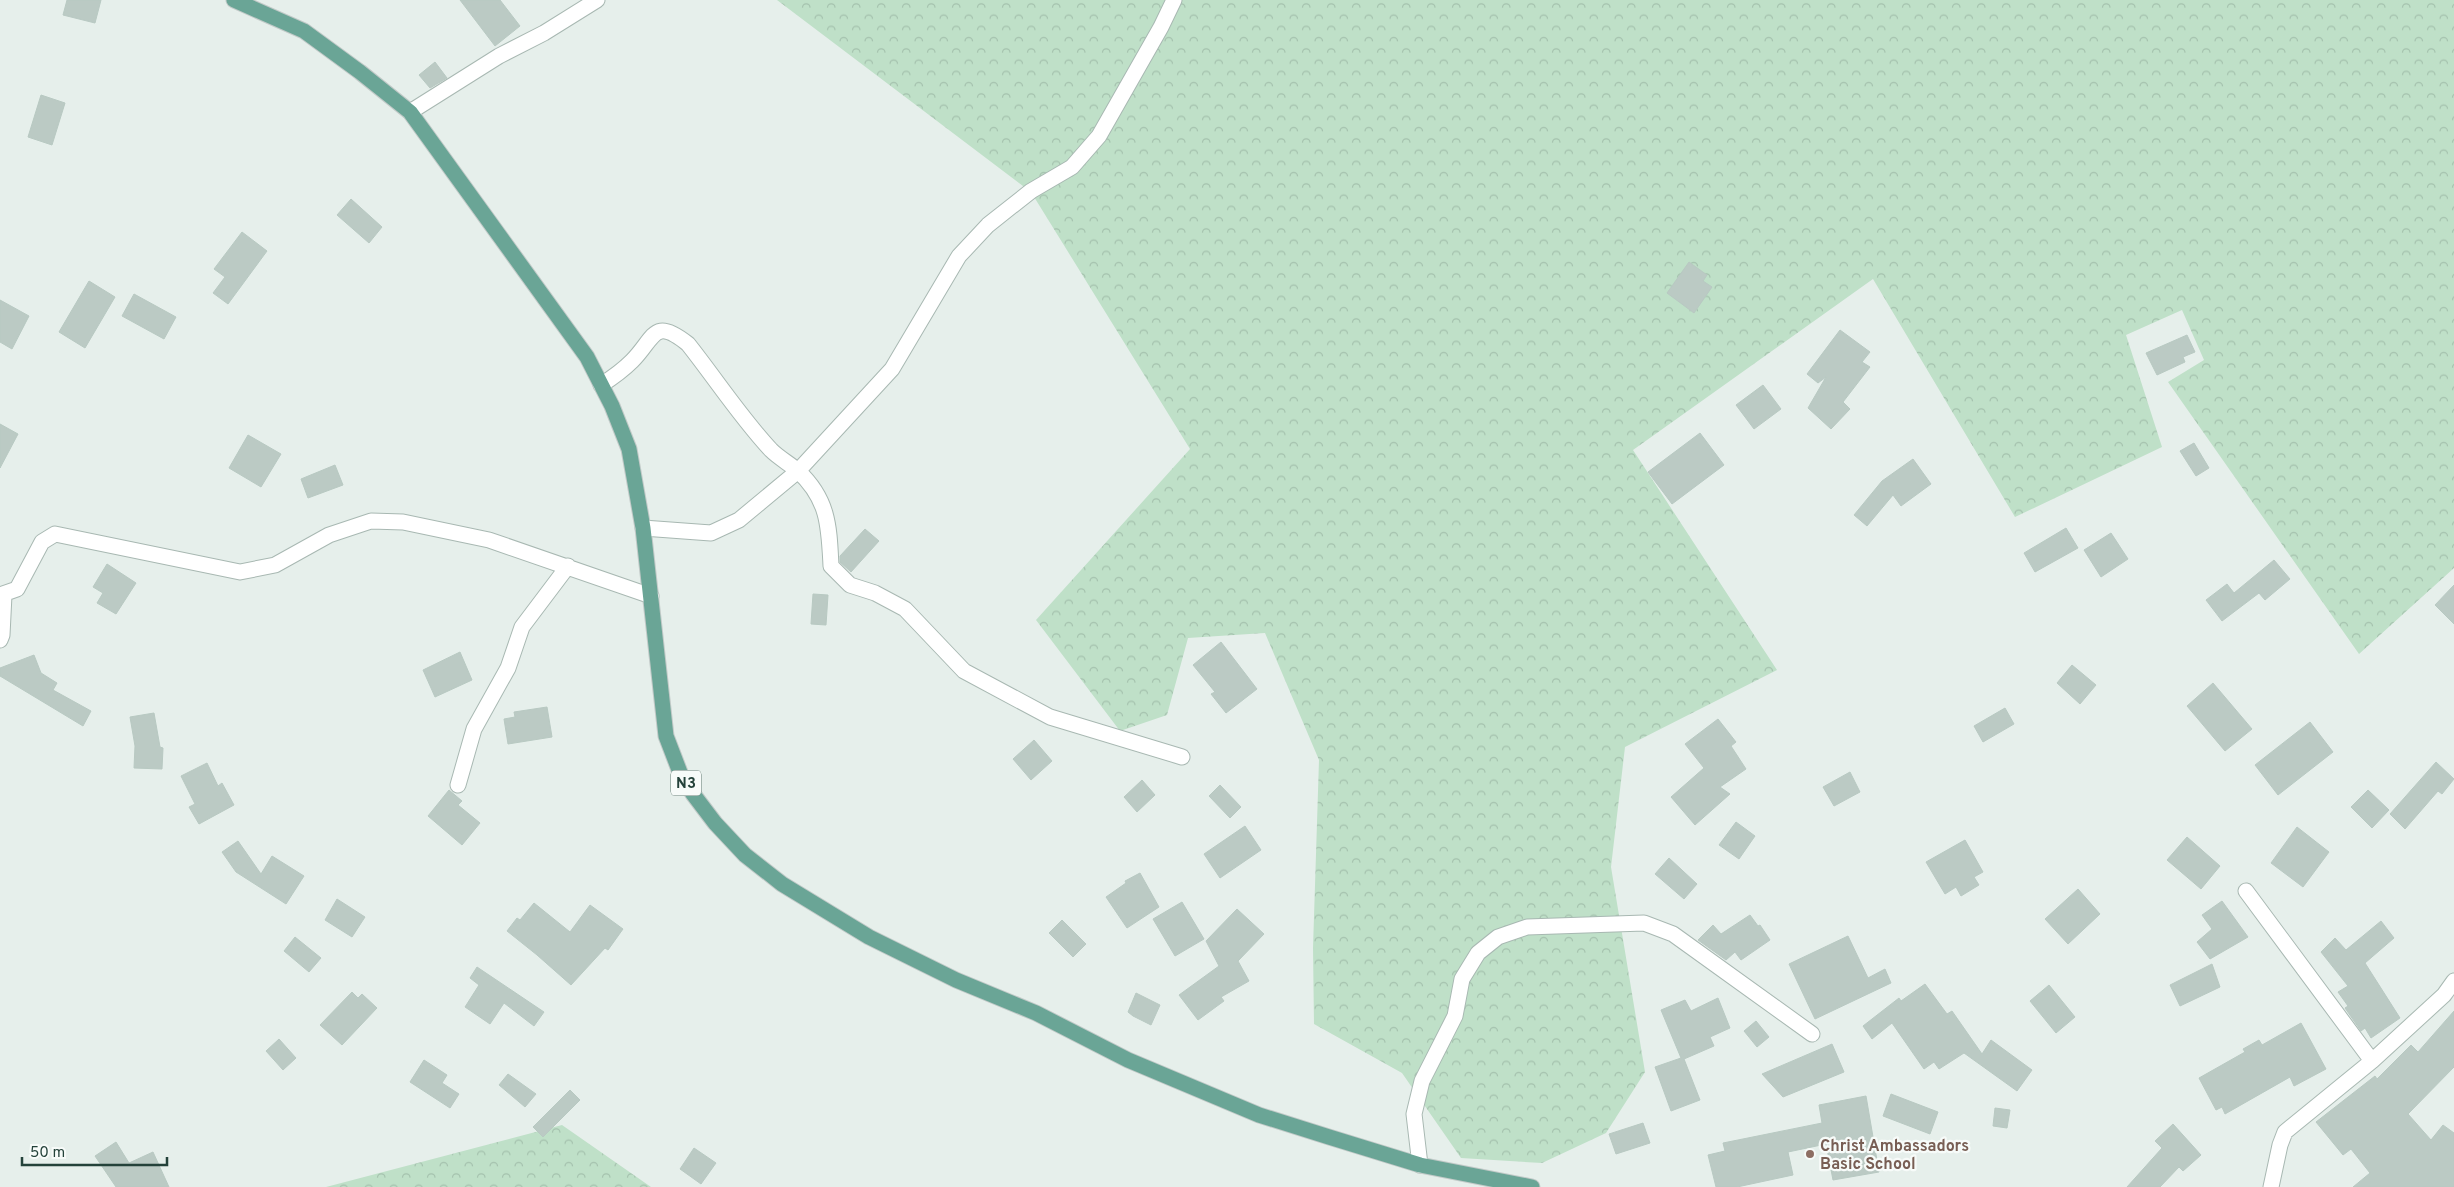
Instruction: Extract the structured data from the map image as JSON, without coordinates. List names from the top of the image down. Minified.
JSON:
{"streets":{"main road":["N3"]},"places":["Christ Ambassadors Basic School"],"scale_bar":"50 m"}
